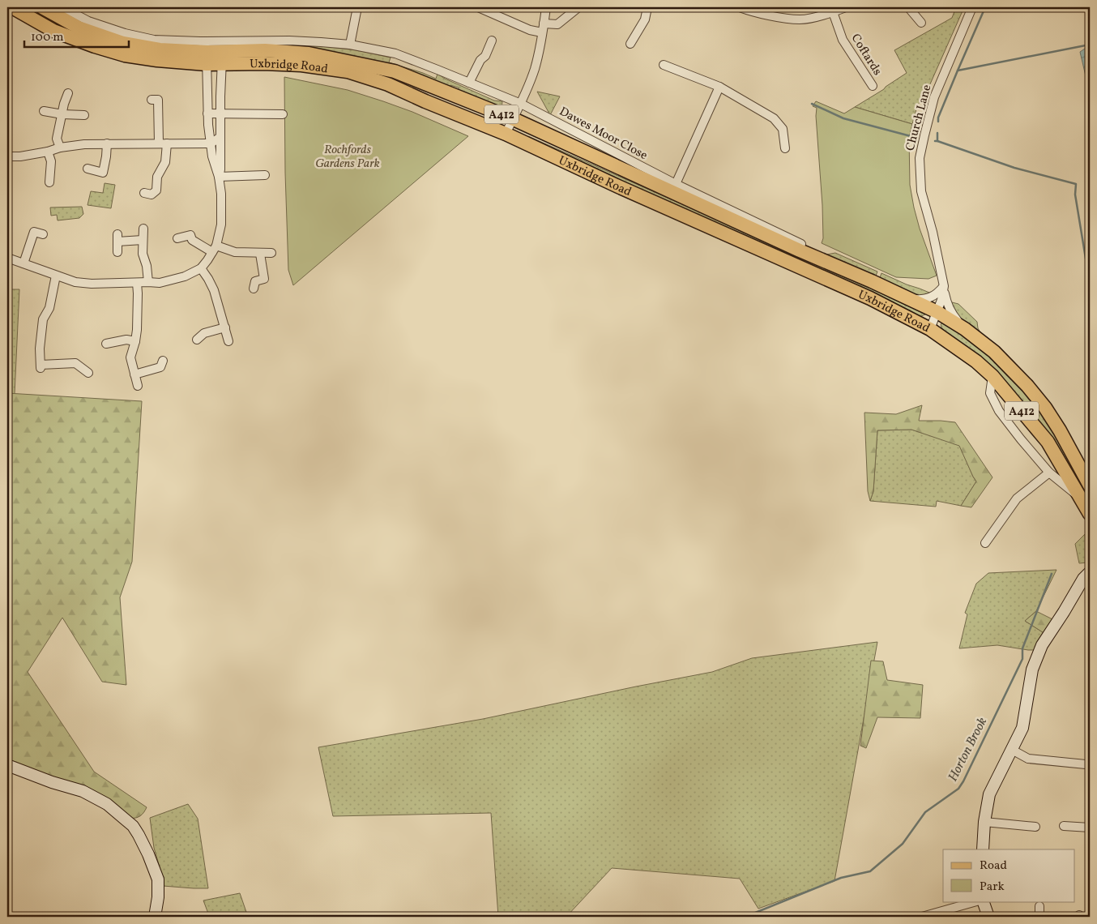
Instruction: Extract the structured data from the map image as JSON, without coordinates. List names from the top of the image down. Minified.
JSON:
{"streets":{"main road":["Uxbridge Road","A412"],"street":["Coftards","Church Lane","Dawes Moor Close"]},"crossings":[["Uxbridge Road","Church Lane"],["Uxbridge Road","Dawes Moor Close"]],"water":["Horton Brook"],"parks":["Rochfords Gardens Park"],"legend":["Road","Park"],"scale_bar":"100 m"}
